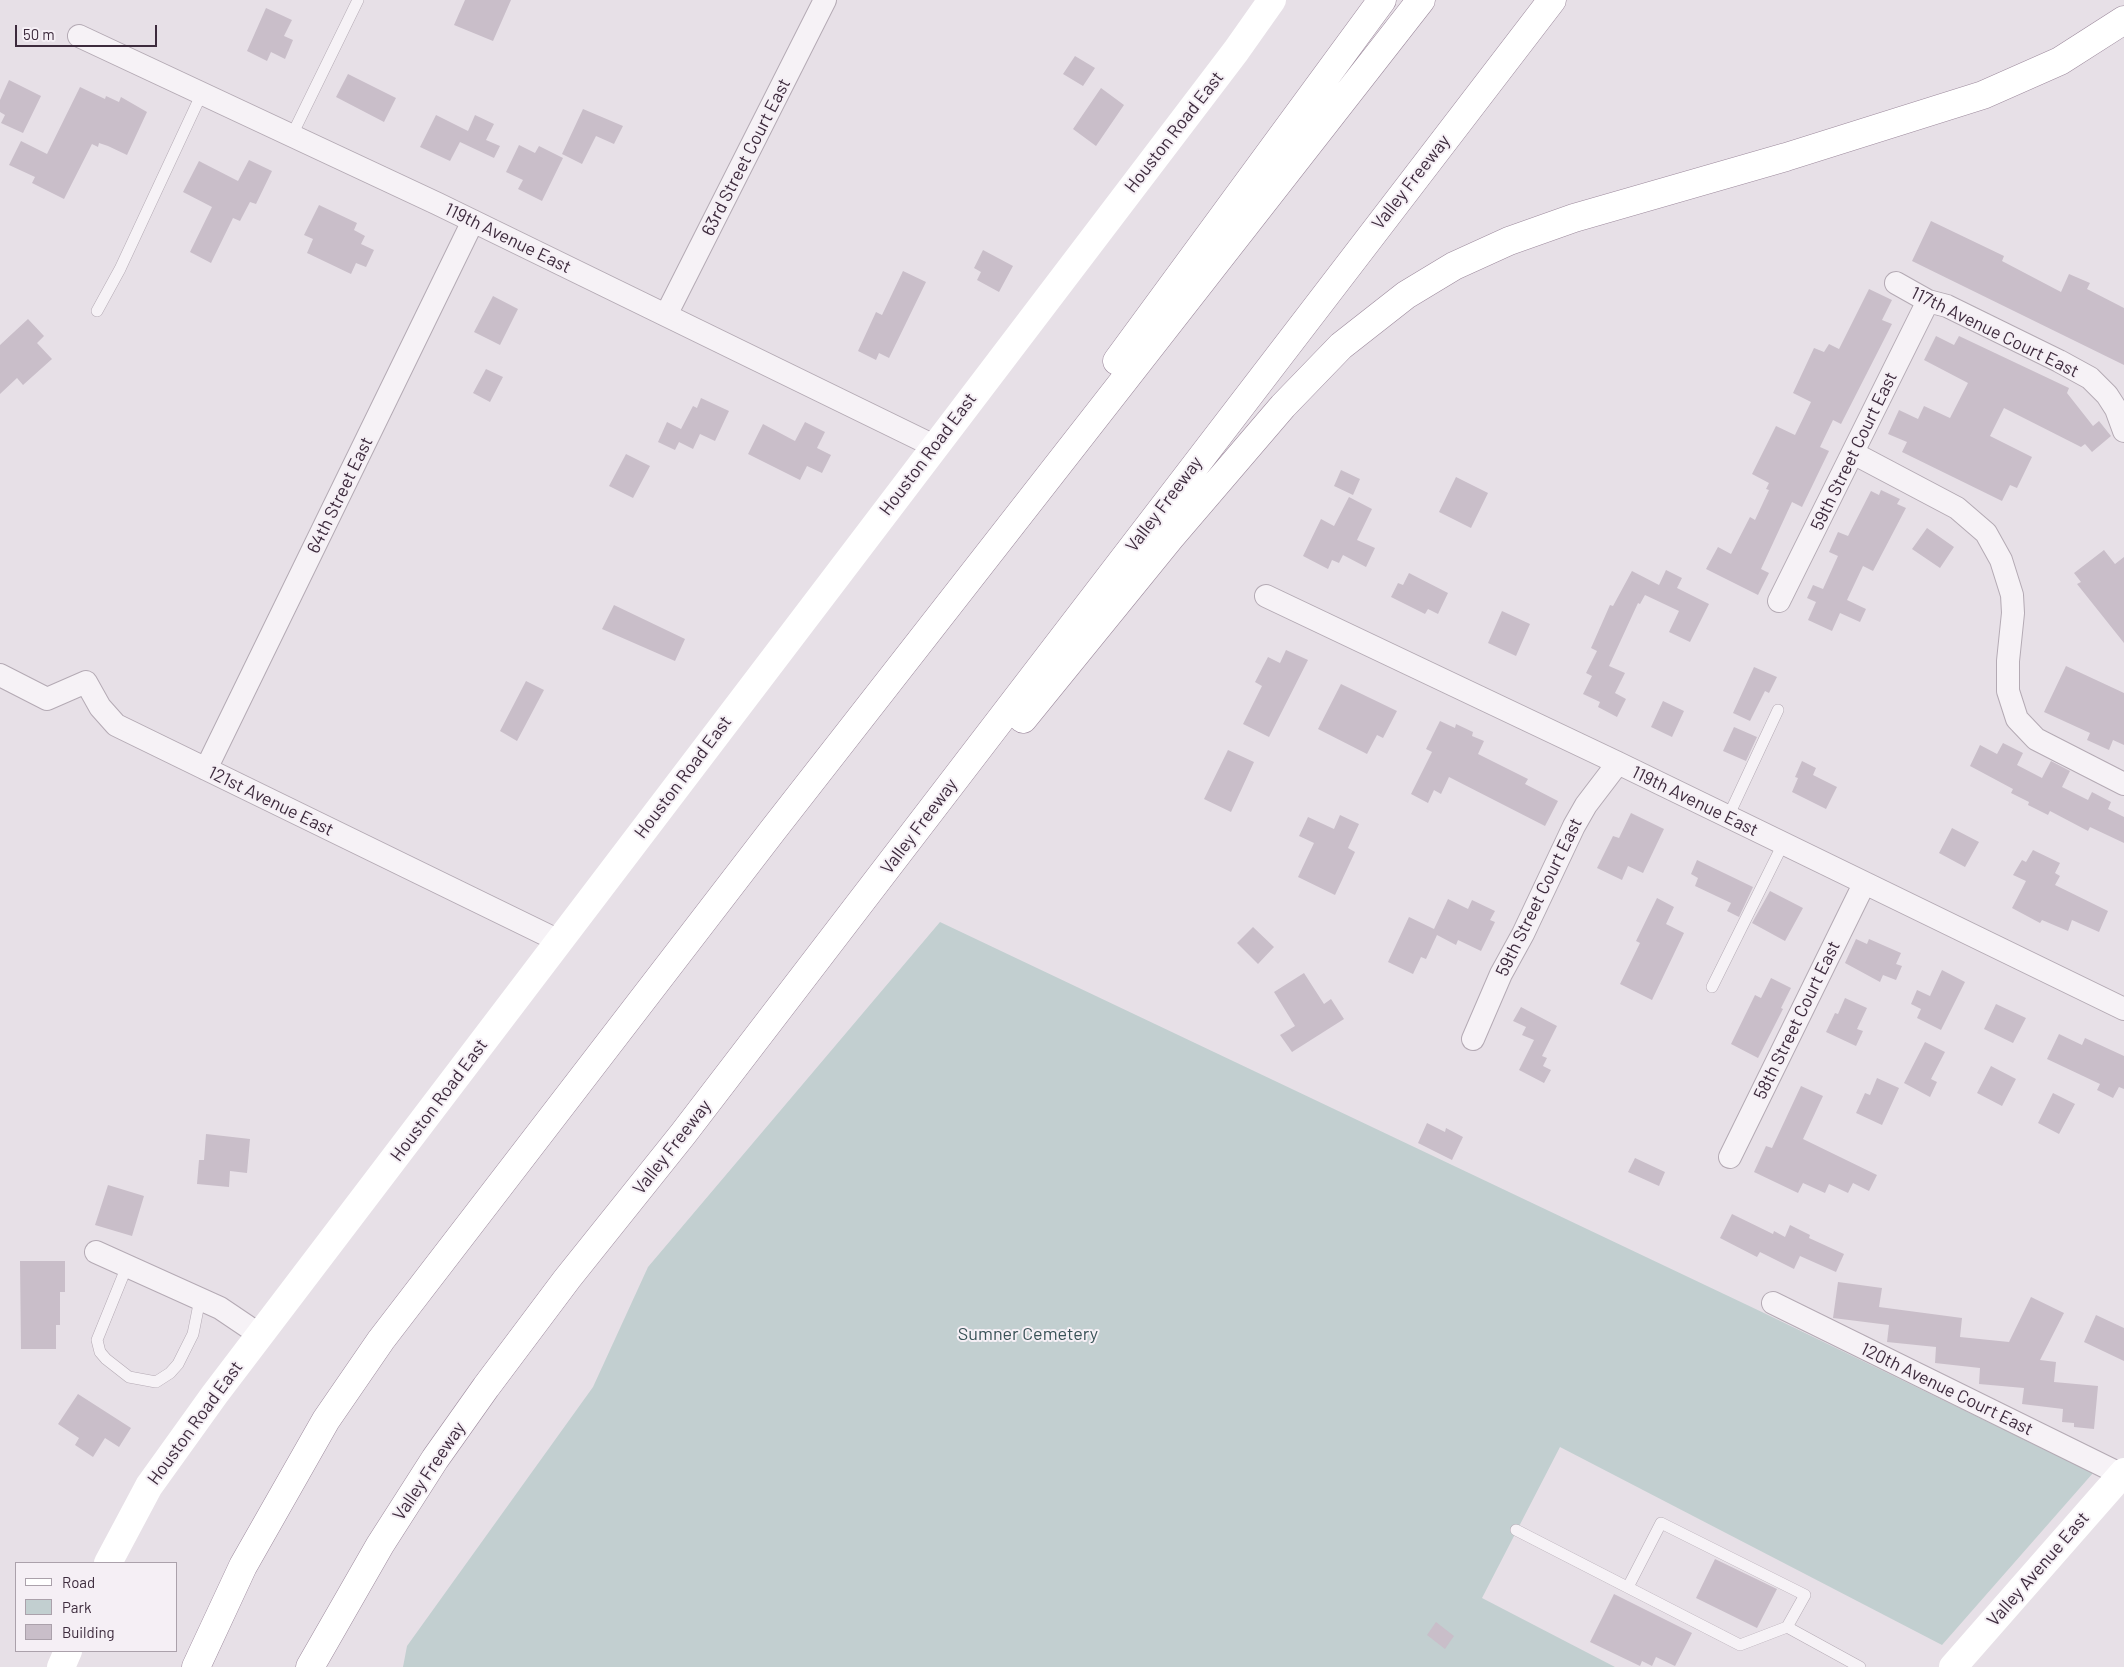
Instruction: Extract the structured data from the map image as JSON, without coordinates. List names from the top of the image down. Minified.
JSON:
{"streets":{"main road":["Houston Road East","Valley Freeway","Valley Avenue East"],"street":["63rd Street Court East","119th Avenue East","117th Avenue Court East","59th Street Court East","64th Street East","121st Avenue East","58th Street Court East","120th Avenue Court East"]},"crossings":[["Houston Road East","119th Avenue East"],["Houston Road East","121st Avenue East"],["63rd Street Court East","119th Avenue East"],["119th Avenue East","59th Street Court East"],["119th Avenue East","64th Street East"],["119th Avenue East","58th Street Court East"],["117th Avenue Court East","59th Street Court East"],["64th Street East","121st Avenue East"],["120th Avenue Court East","Valley Avenue East"]],"parks":["Sumner Cemetery"],"legend":["Road","Park","Building"],"scale_bar":"50 m"}
